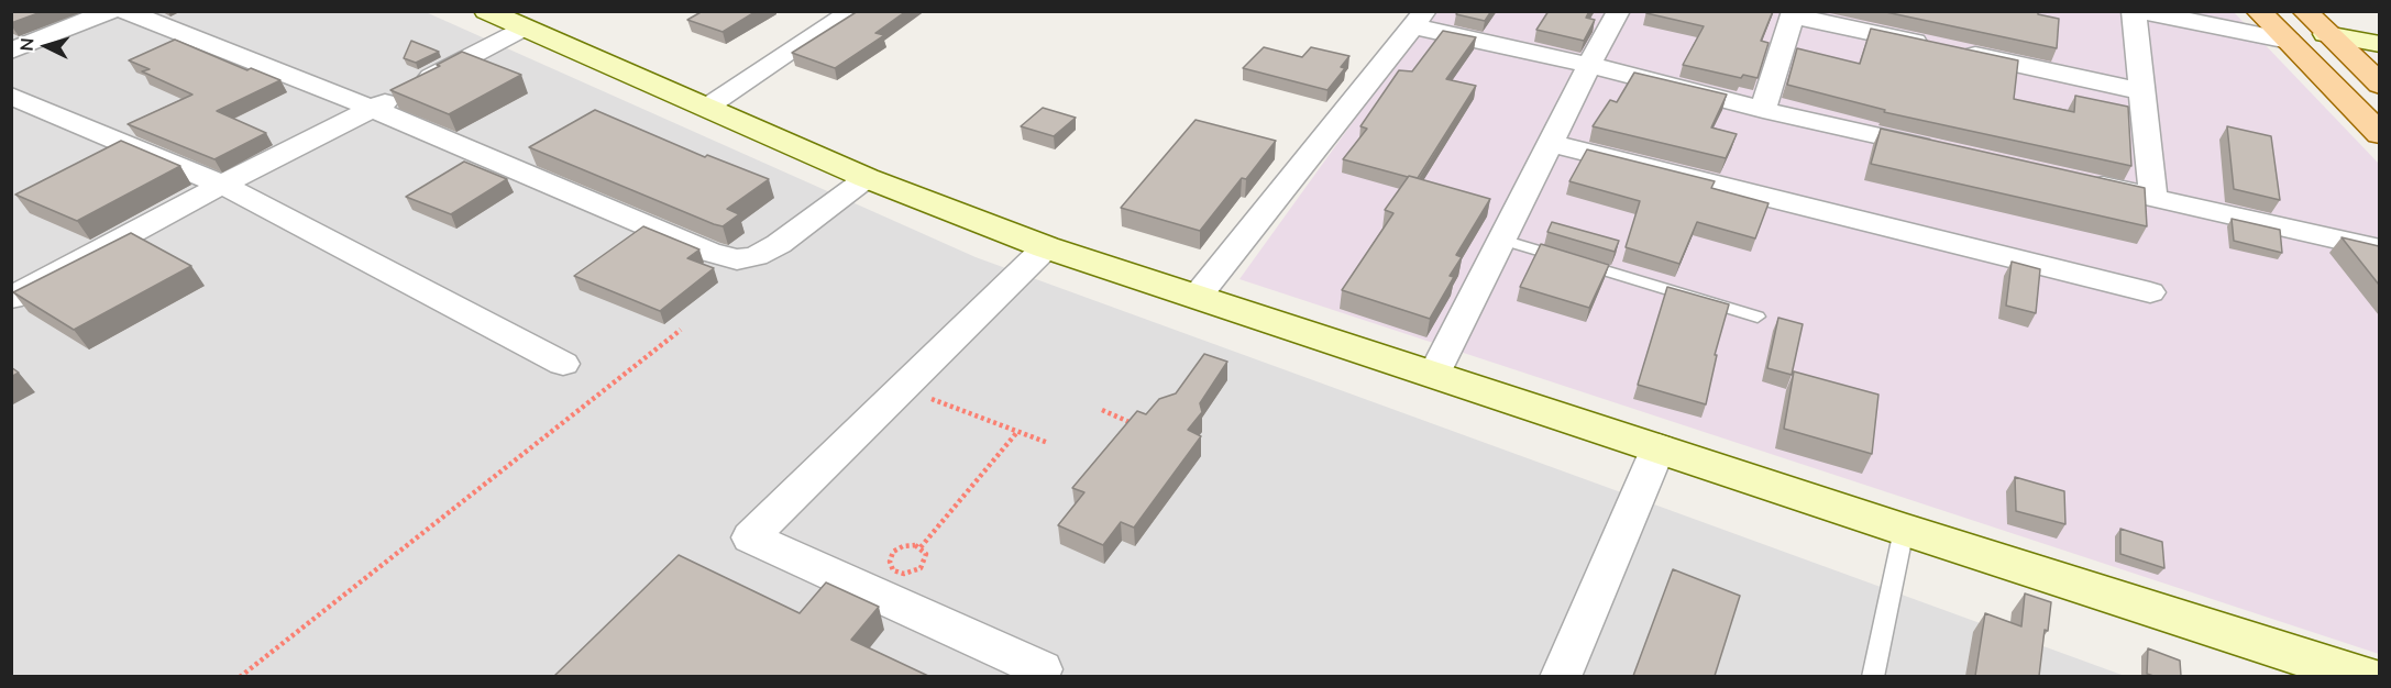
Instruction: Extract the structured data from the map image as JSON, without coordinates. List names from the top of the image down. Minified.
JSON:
{"north":"left"}
